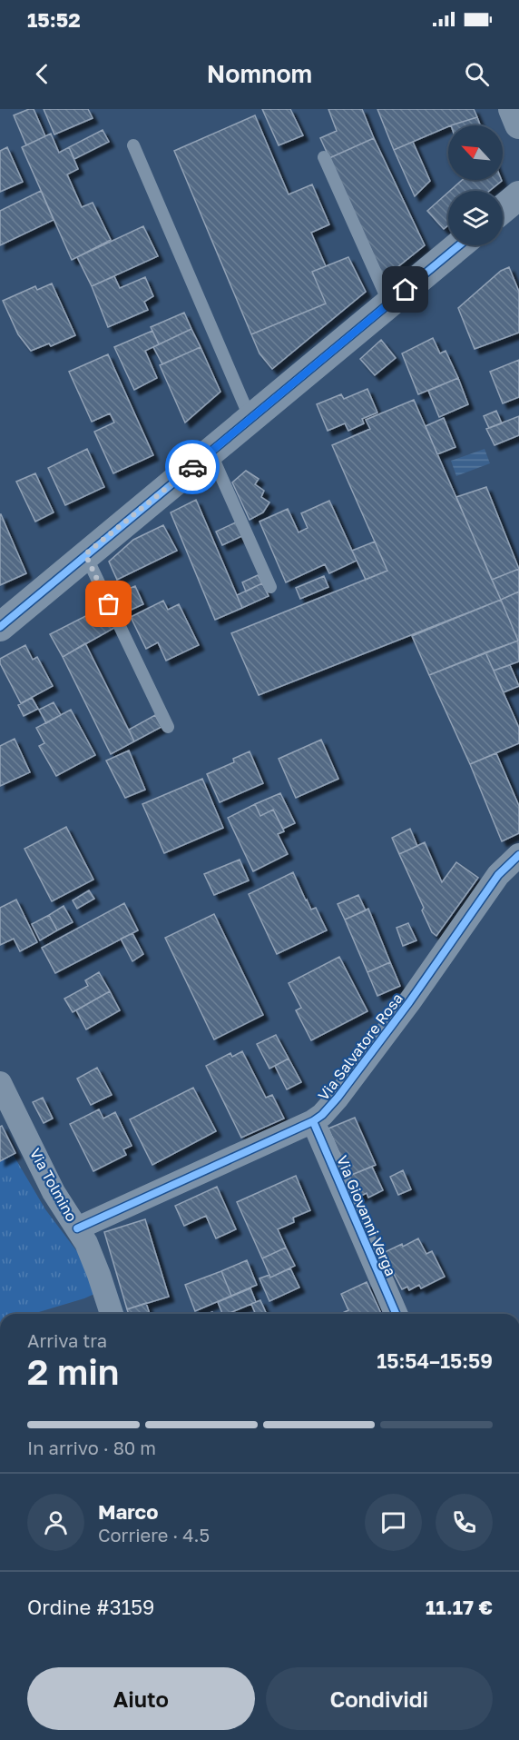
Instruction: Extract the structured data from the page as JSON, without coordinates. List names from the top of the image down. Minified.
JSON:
{"streets":{"street":["Via Salvatore Rosa","Via Tolmino","Via Giovanni Verga"]},"crossings":[["Via Salvatore Rosa","Via Tolmino"],["Via Salvatore Rosa","Via Giovanni Verga"]],"north":"top left","page":{"status":"15:52","header":"Nomnom","heading":["2 min","Arriva tra","15:54–15:59"],"panel":["Marco","Corriere · 4.5","Ordine #3159","11.17 €"],"bar":"In arrivo · 80 m","buttons":["Aiuto","Condividi"]}}
